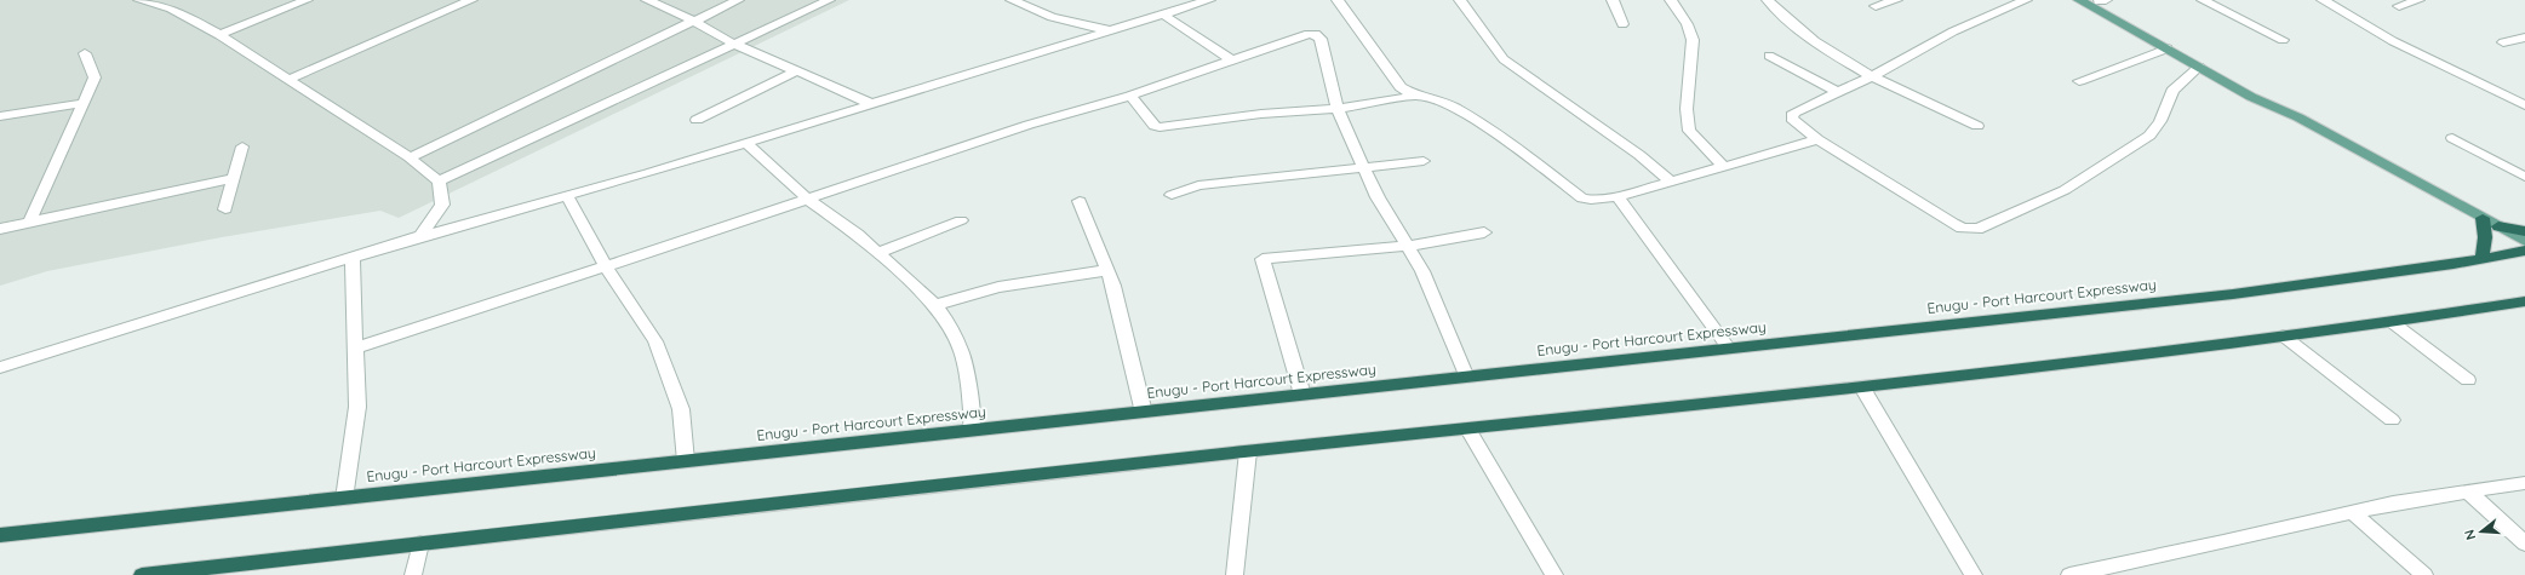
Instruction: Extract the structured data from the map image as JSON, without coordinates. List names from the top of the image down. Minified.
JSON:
{"streets":{"highway":["Enugu - Port Harcourt Expressway"]},"north":"left"}
